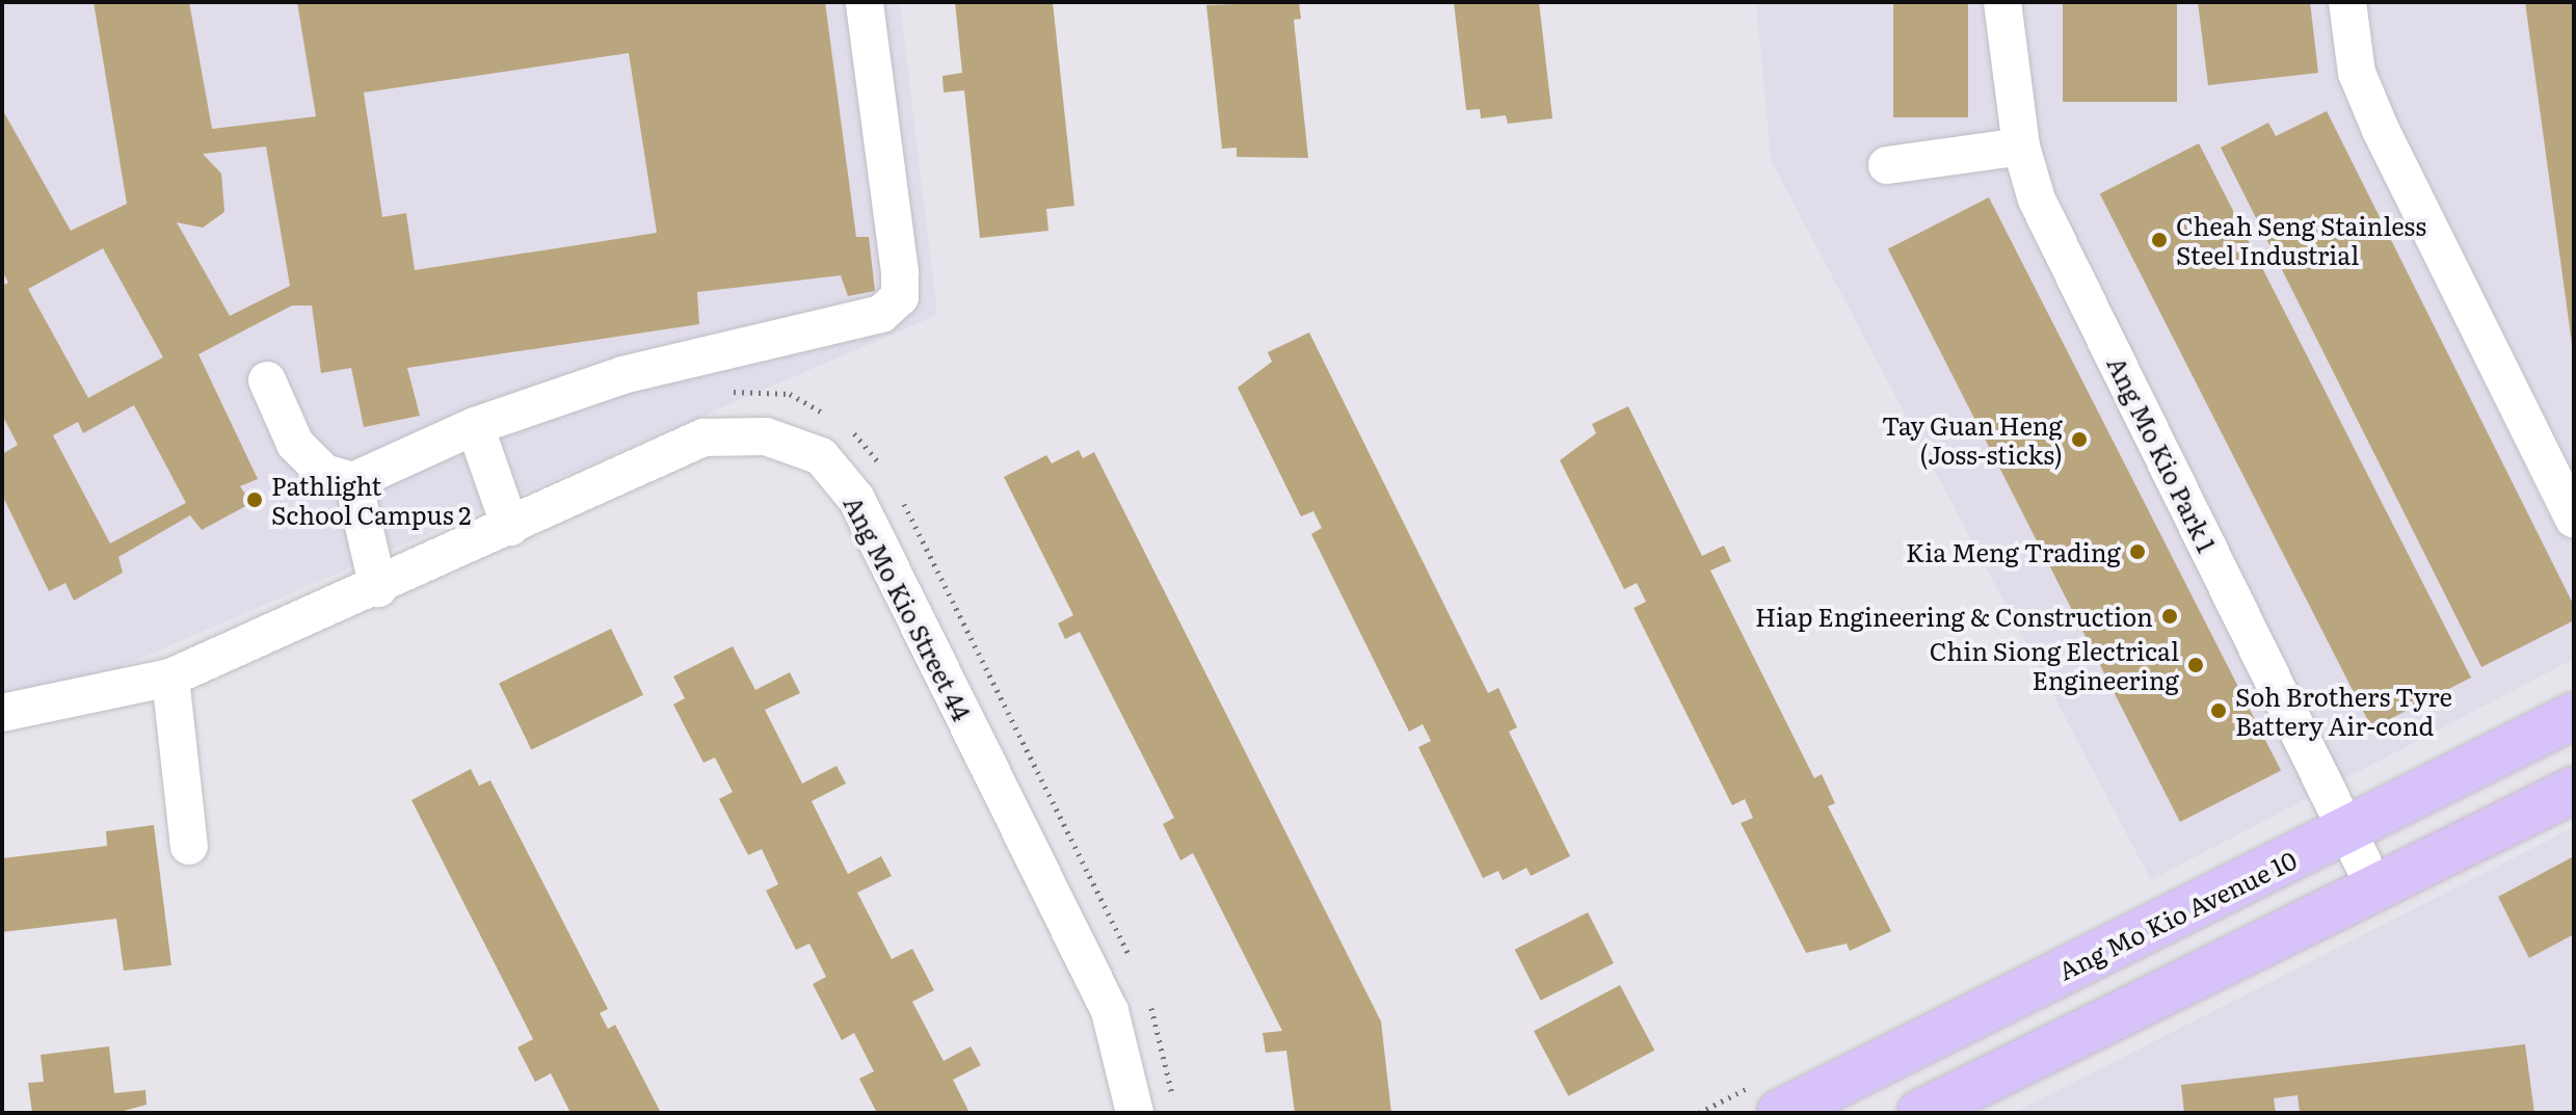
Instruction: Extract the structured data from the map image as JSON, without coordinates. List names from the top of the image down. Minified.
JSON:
{"streets":{"main road":["Ang Mo Kio Avenue 10"],"street":["Ang Mo Kio Park 1","Ang Mo Kio Street 44"]},"crossings":[["Ang Mo Kio Park 1","Ang Mo Kio Avenue 10"]],"places":["Cheah Seng Stainless Steel Industrial","Tay Guan Heng (Joss-sticks)","Pathlight School Campus 2","Kia Meng Trading","Hiap Engineering & Construction","Chin Siong Electrical Engineering","Soh Brothers Tyre Battery Air-cond"]}
